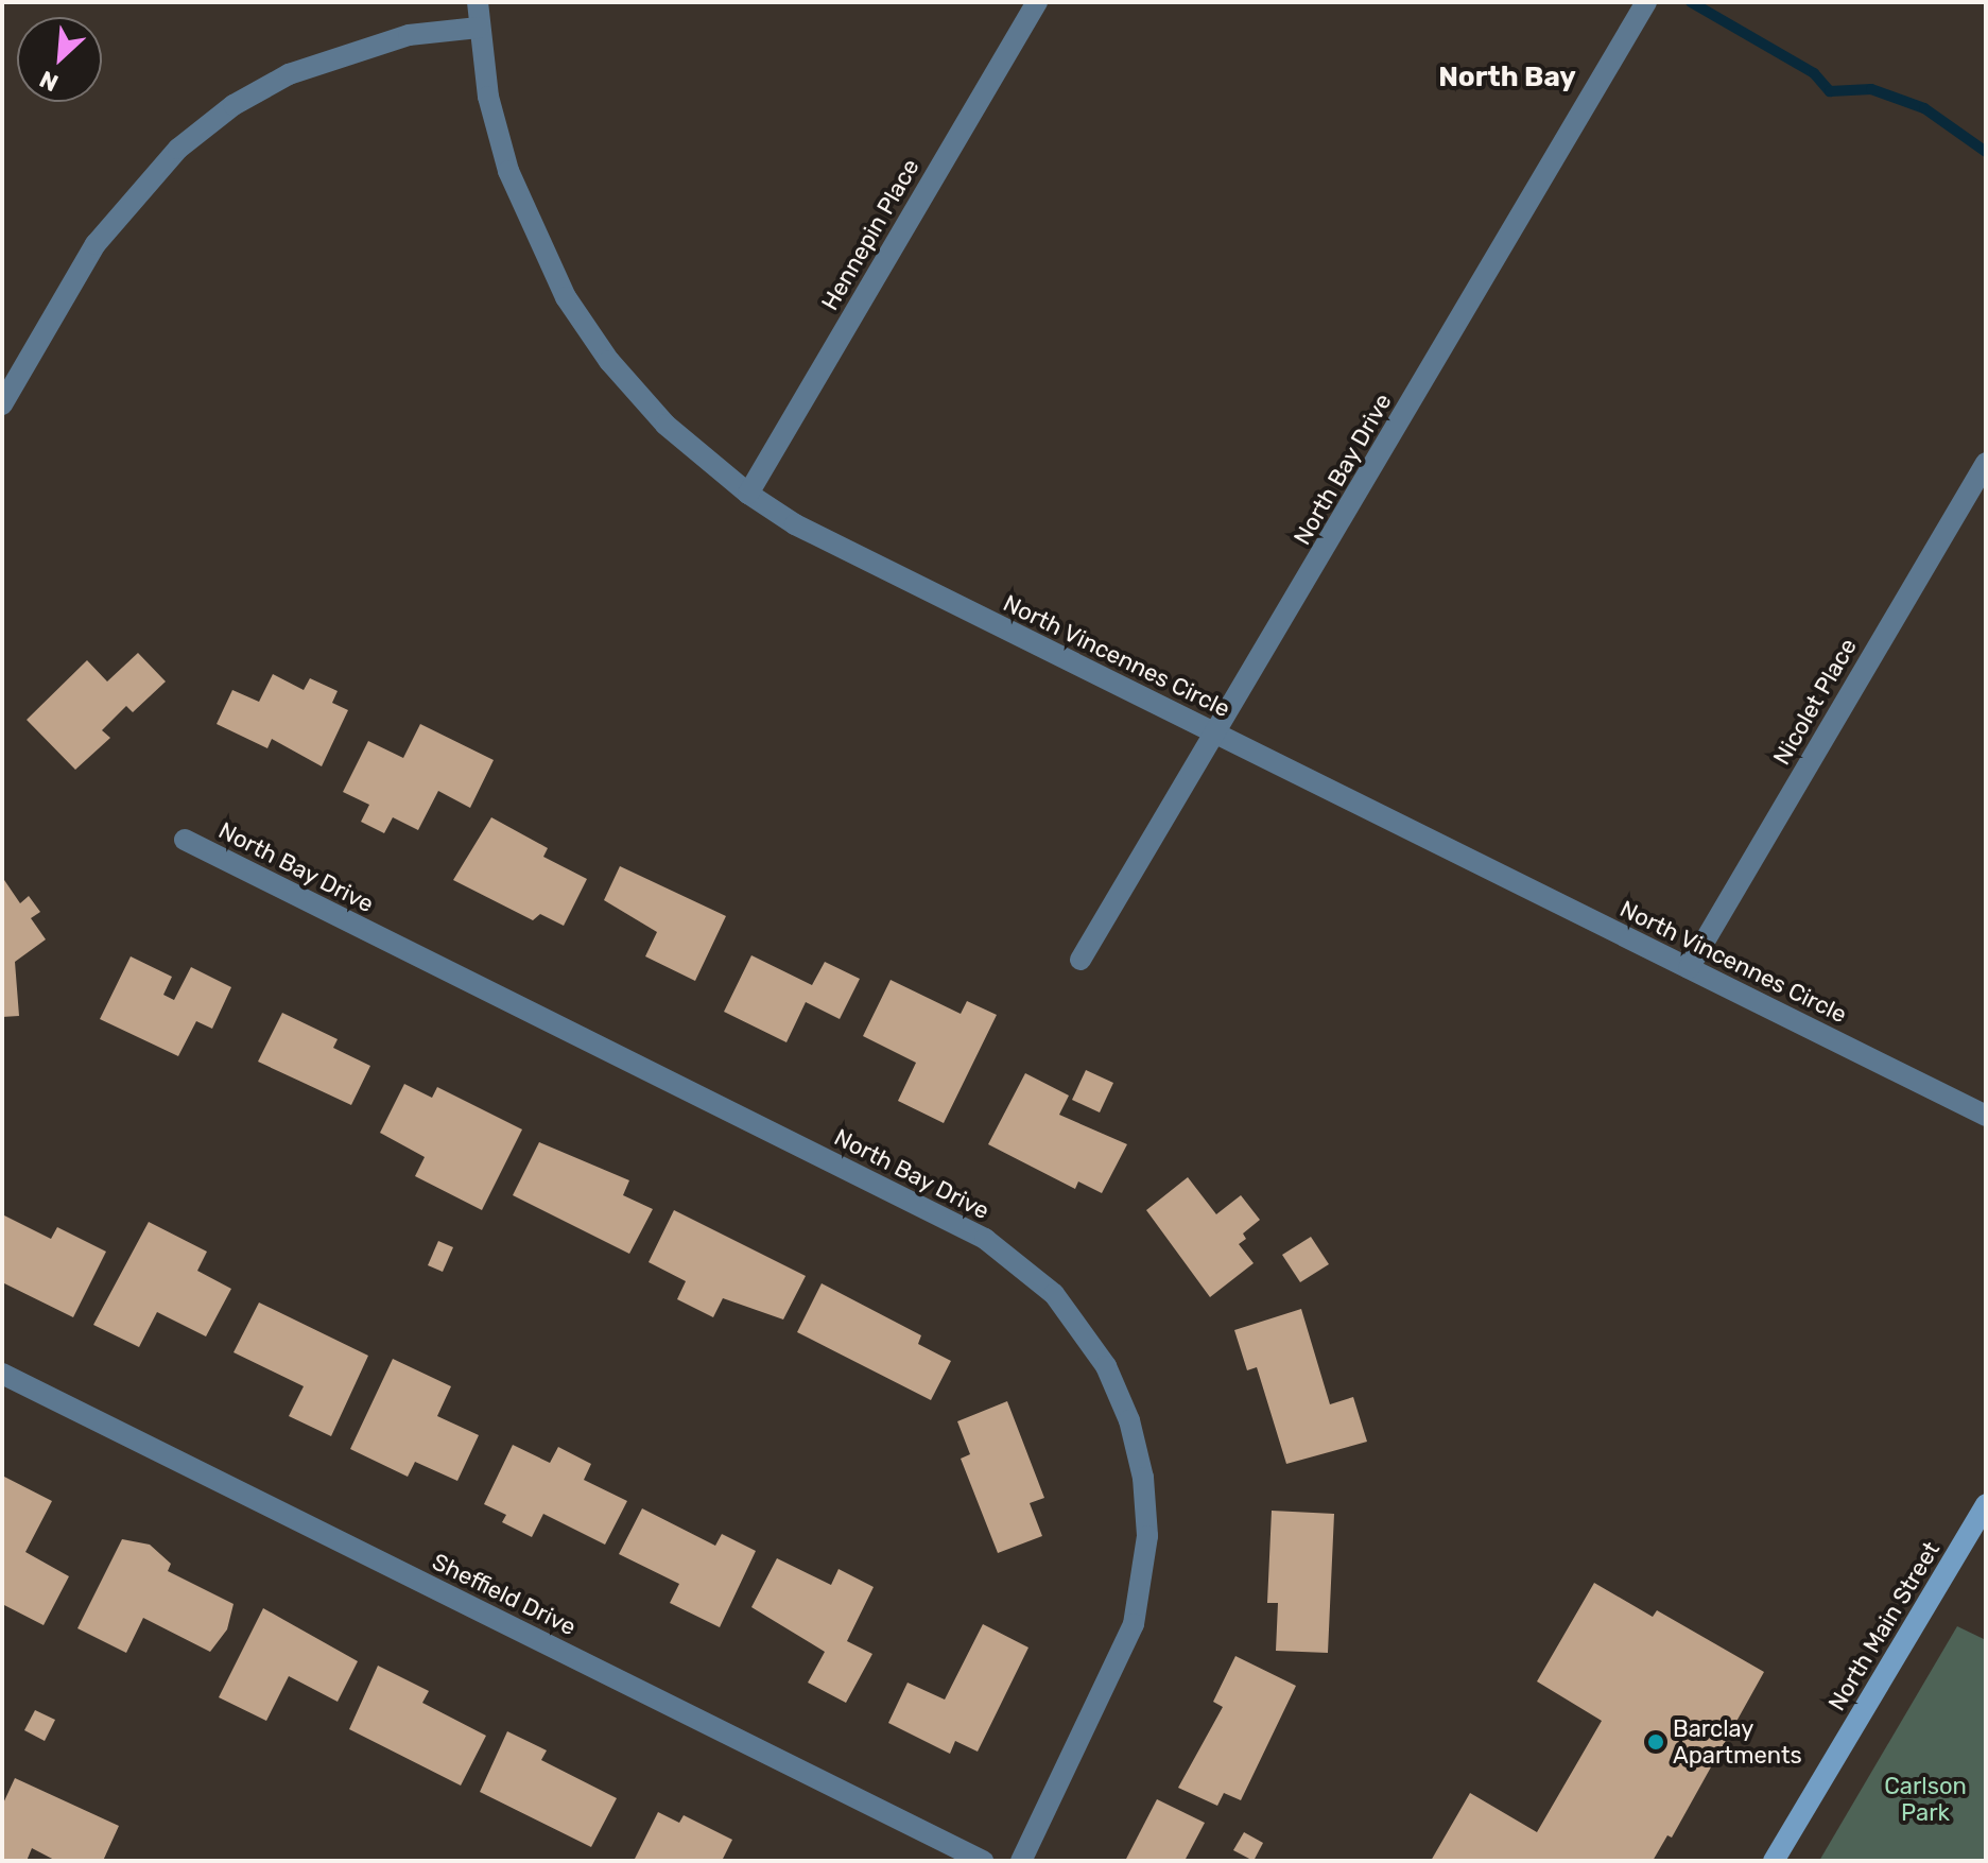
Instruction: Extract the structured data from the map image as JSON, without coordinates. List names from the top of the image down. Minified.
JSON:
{"streets":{"main road":["North Main Street"],"street":["Hennepin Place","North Bay Drive","North Vincennes Circle","Nicolet Place","Sheffield Drive"]},"crossings":[["Hennepin Place","North Vincennes Circle"],["North Bay Drive","North Vincennes Circle"],["North Vincennes Circle","Nicolet Place"]],"districts":["North Bay"],"parks":["Carlson Park"],"places":["Barclay Apartments"],"north":"bottom left"}
